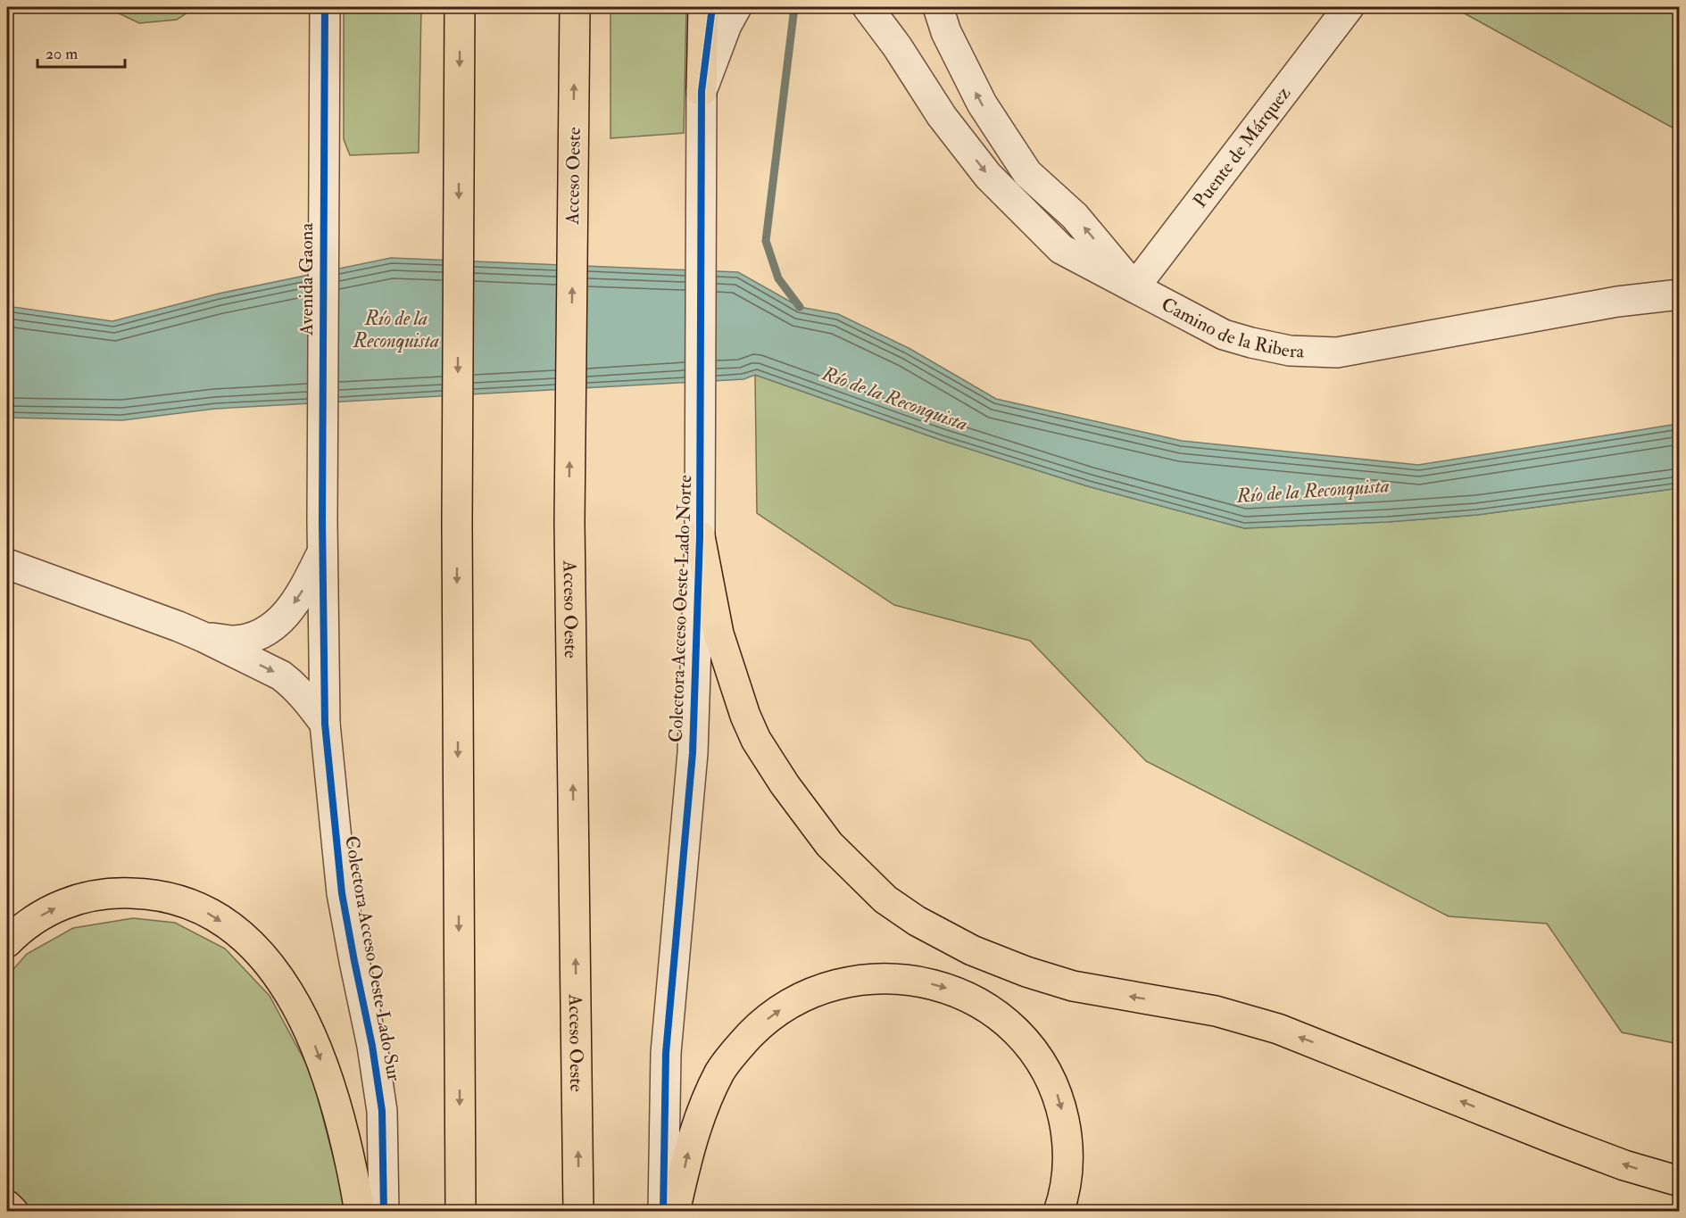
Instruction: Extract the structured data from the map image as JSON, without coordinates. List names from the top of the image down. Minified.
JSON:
{"streets":{"highway":["Acceso Oeste"],"street":["Puente de Márquez","Avenida Gaona","Camino de la Ribera","Colectora Acceso Oeste Lado Norte","Colectora Acceso Oeste Lado Sur"]},"crossings":[["Puente de Márquez","Camino de la Ribera"],["Avenida Gaona","Colectora Acceso Oeste Lado Sur"]],"water":["Río de la Reconquista"],"scale_bar":"20 m"}
